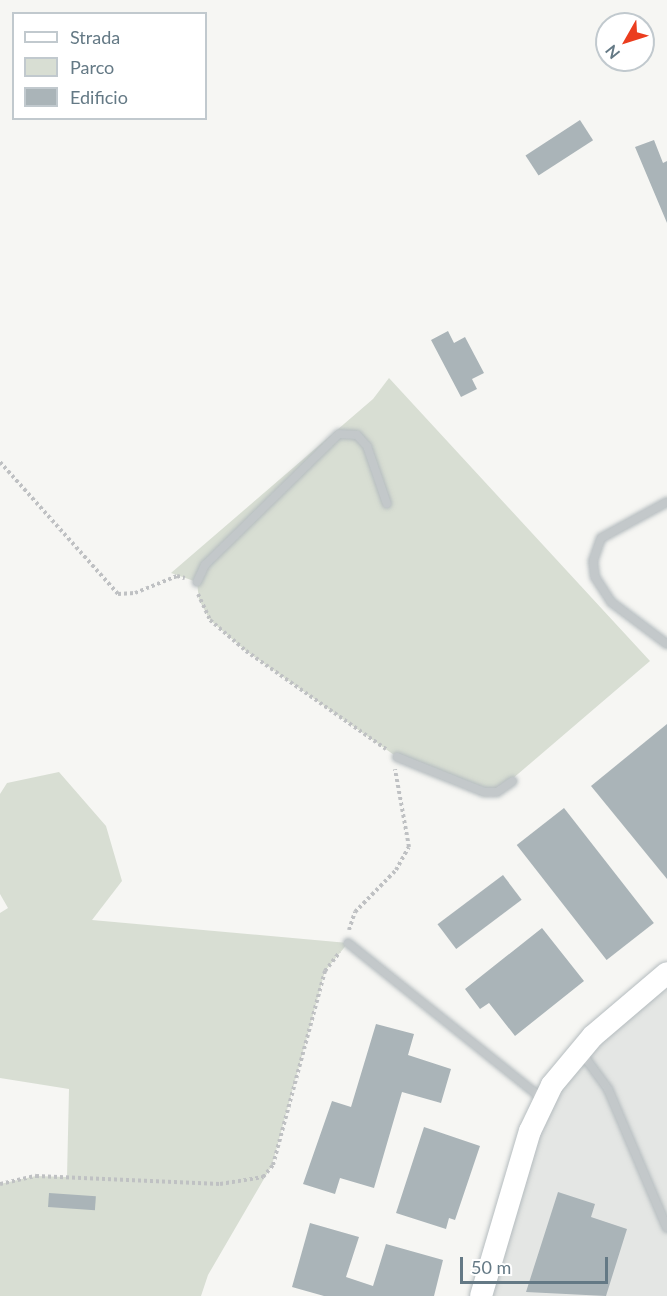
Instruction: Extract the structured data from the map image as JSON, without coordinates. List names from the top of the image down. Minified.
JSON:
{"legend":["Strada","Parco","Edificio"],"scale_bar":"50 m","north":"bottom left"}
